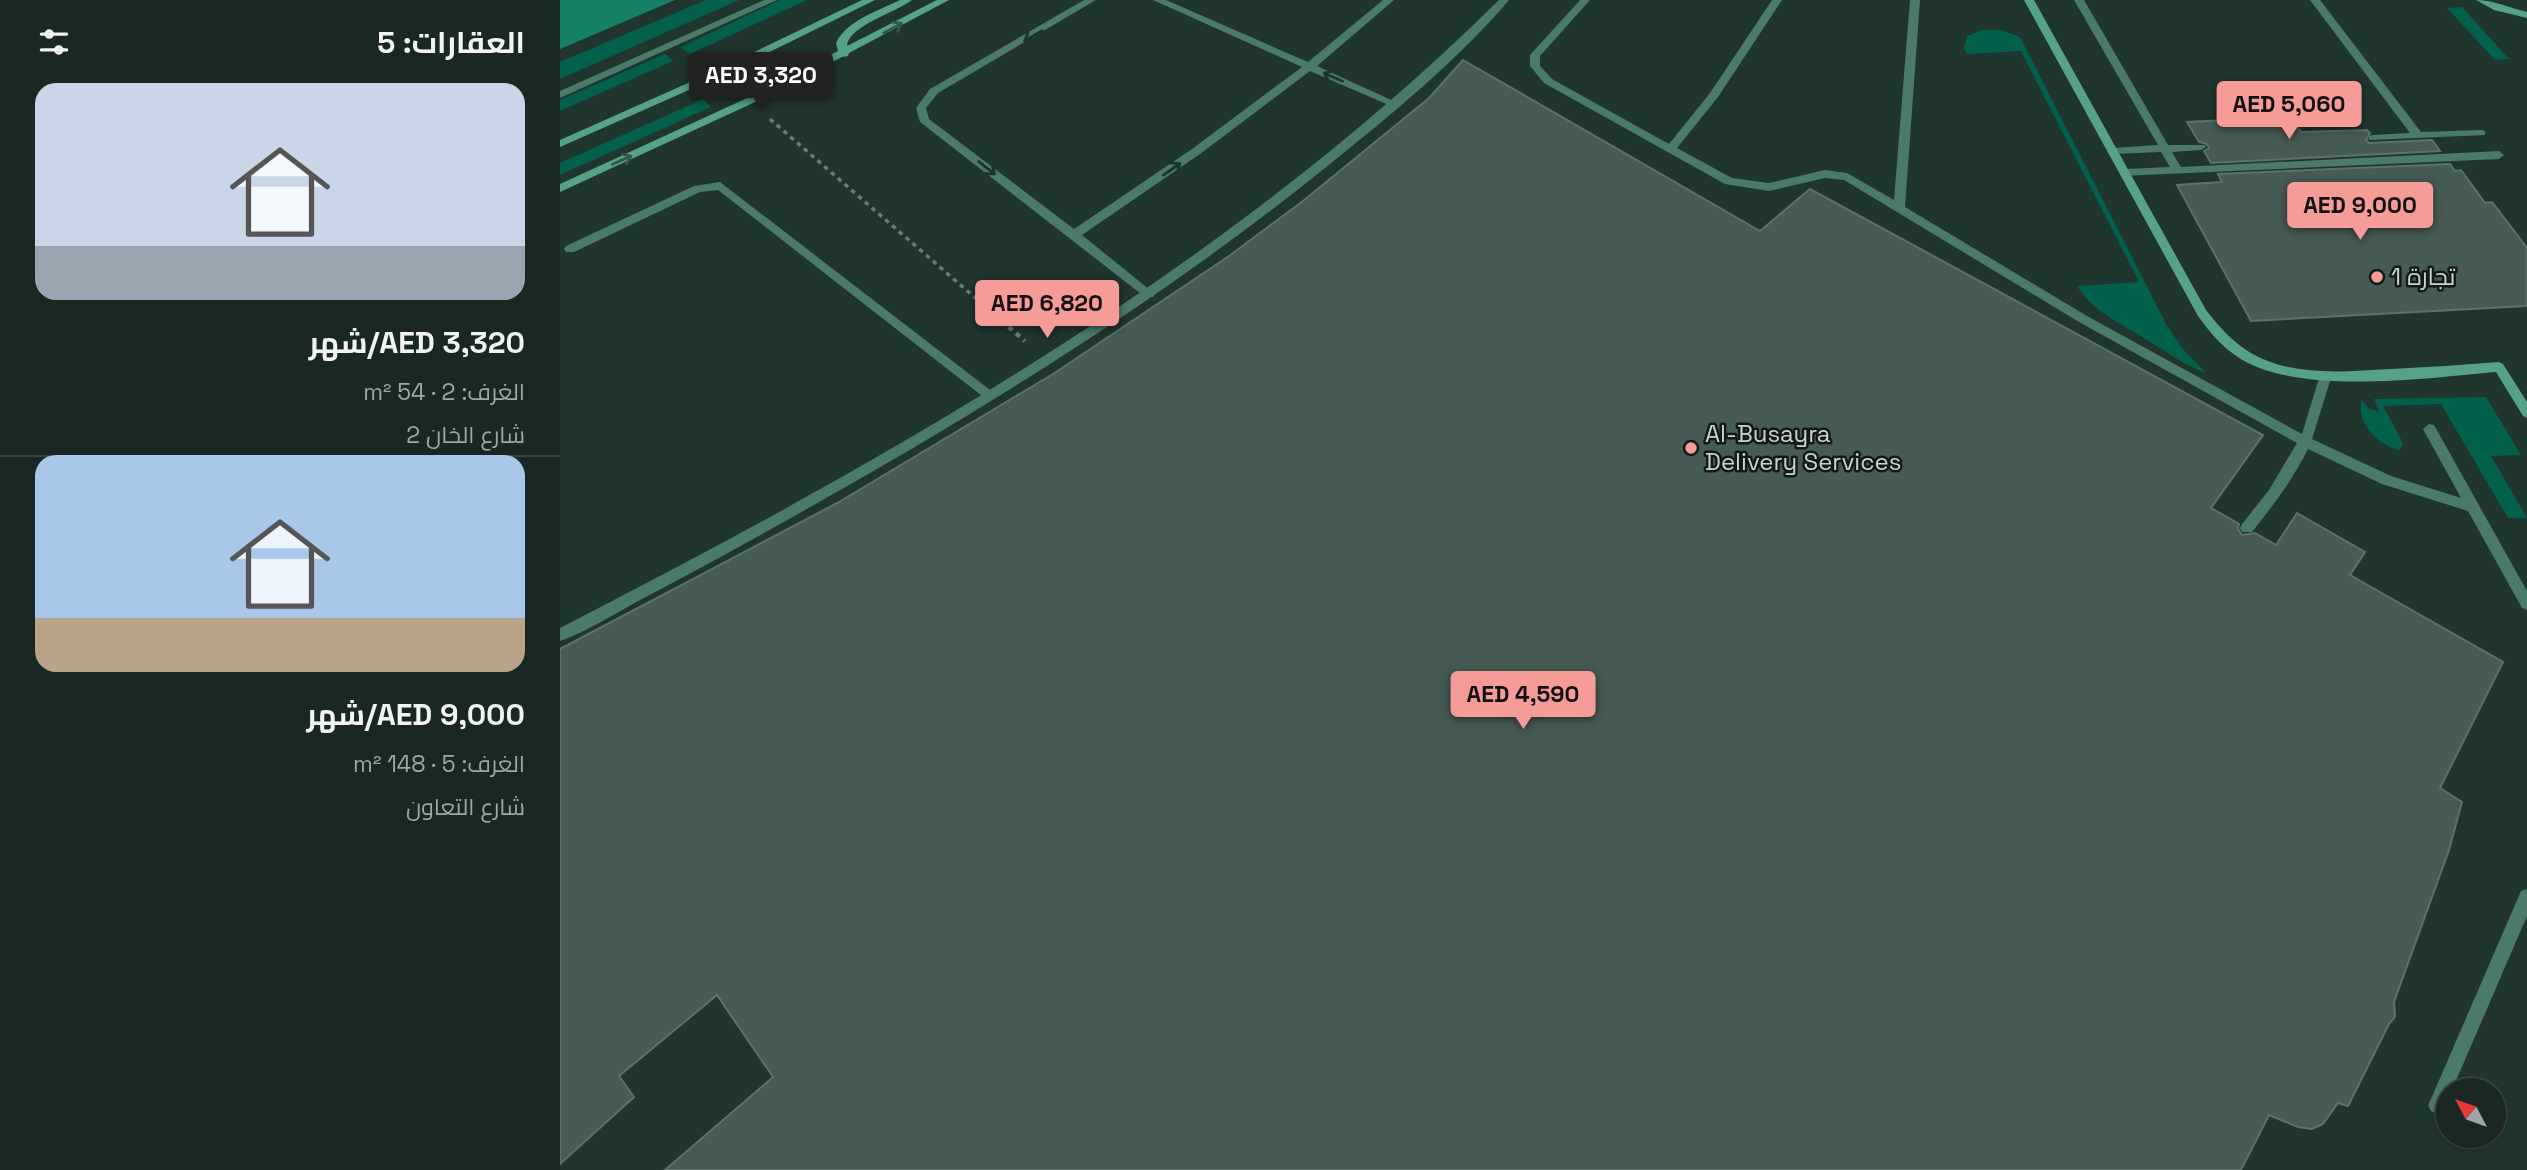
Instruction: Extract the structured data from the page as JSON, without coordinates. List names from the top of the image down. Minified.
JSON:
{"places":["تجارة 1","Al-Busayra Delivery Services"],"north":"top left","page":{"heading":"العقارات: 5","price":["AED 3,320","AED 5,060","AED 9,000","AED 6,820","AED 4,590"],"list":[{"name":"AED 3,320/شهر","note":"الغرف: 2 · 54 m² · شارع الخان 2"},{"name":"AED 9,000/شهر","note":"الغرف: 5 · 148 m² · شارع التعاون"}]}}
